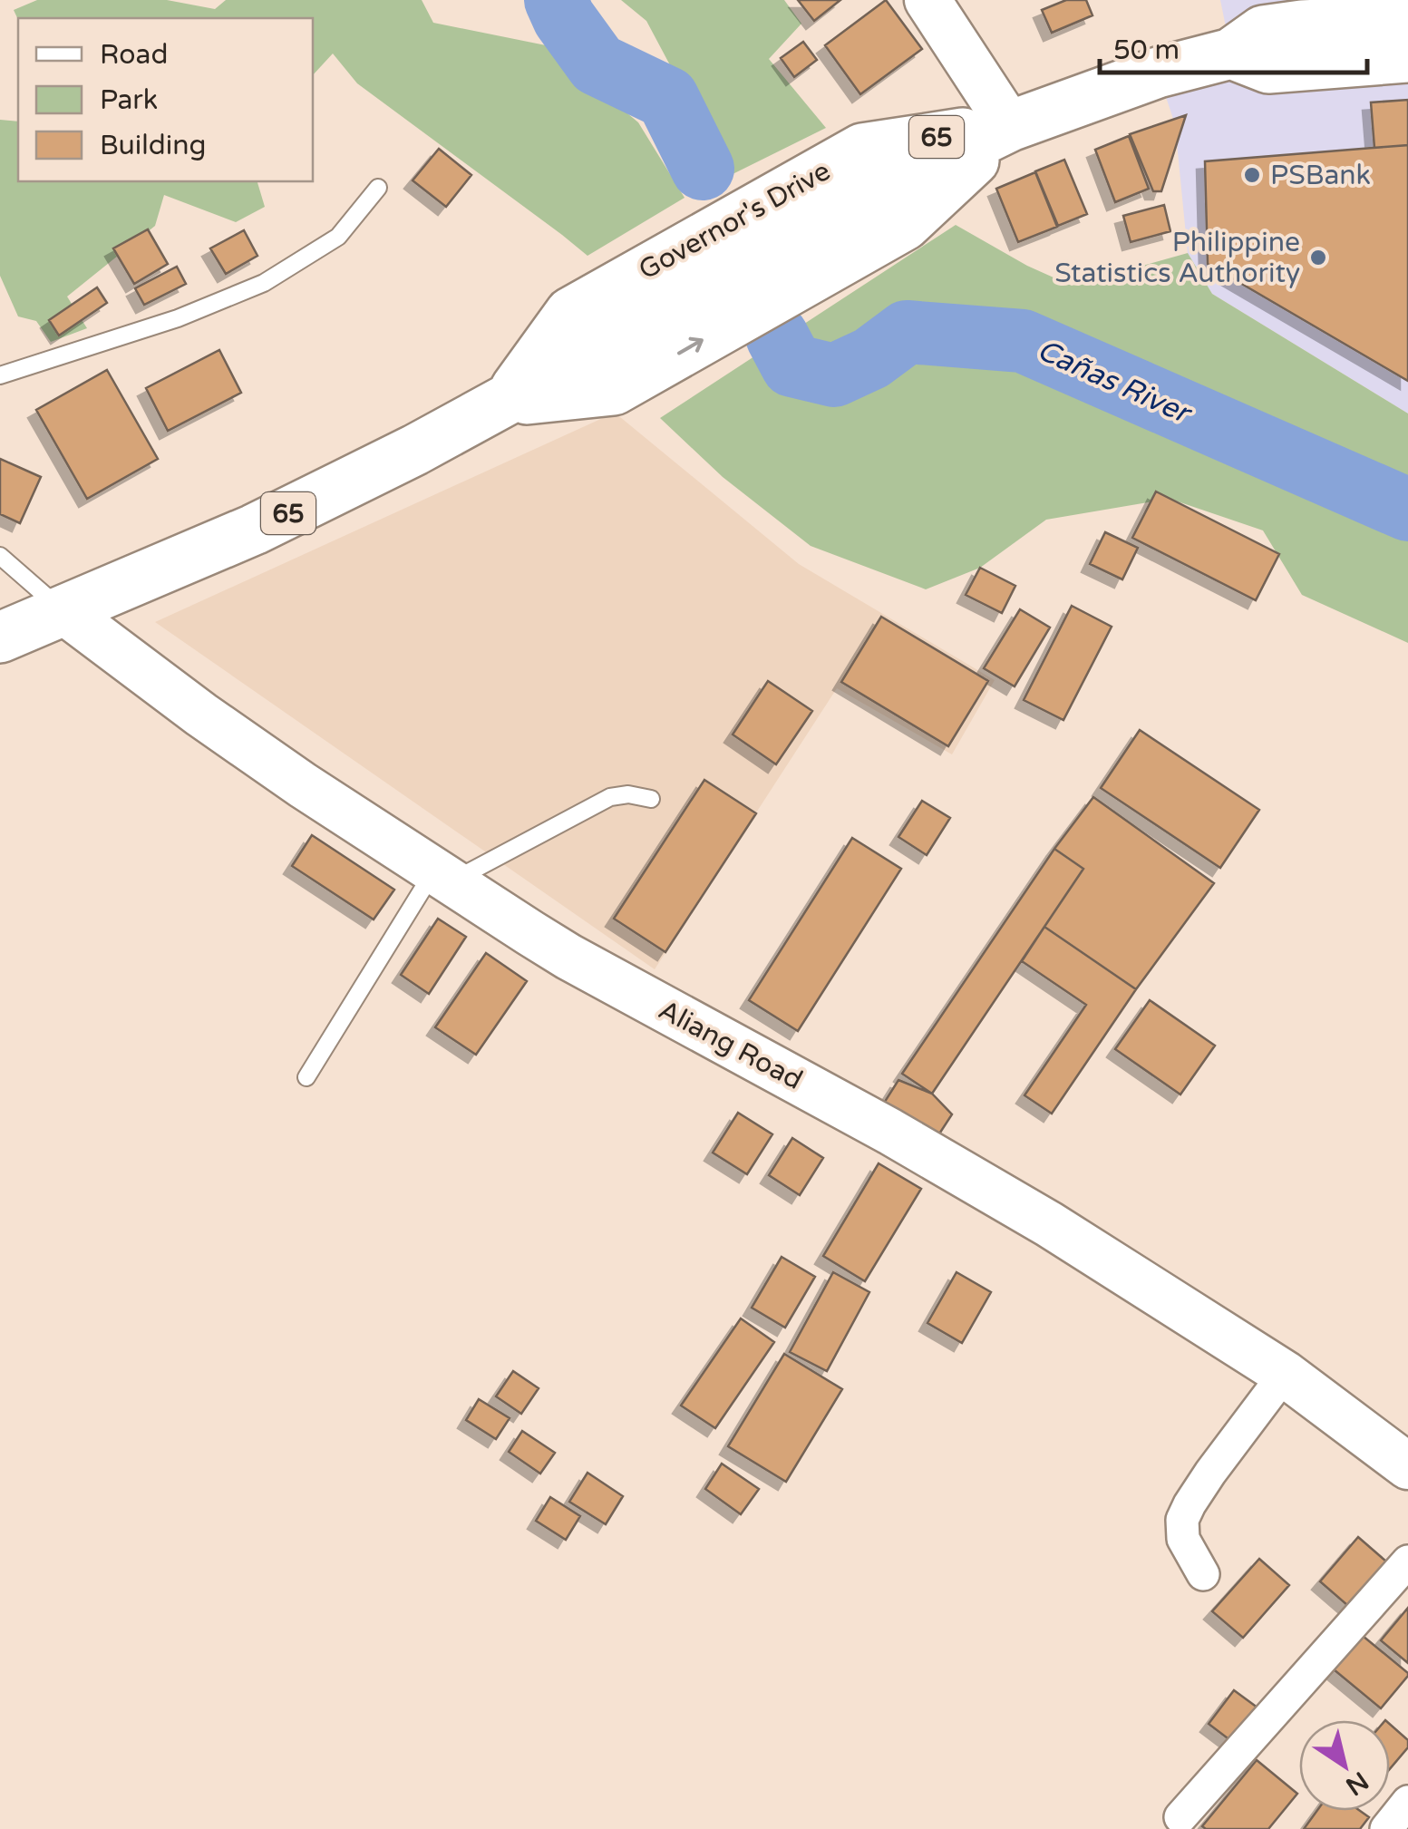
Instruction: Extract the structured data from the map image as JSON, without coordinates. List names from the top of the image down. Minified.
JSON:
{"streets":{"main road":["65","Governor's Drive"],"street":["Aliang Road"]},"crossings":[["Governor's Drive","Aliang Road"]],"water":["Cañas River"],"places":["PSBank","Philippine Statistics Authority"],"legend":["Road","Park","Building"],"scale_bar":"50 m","north":"bottom right"}
